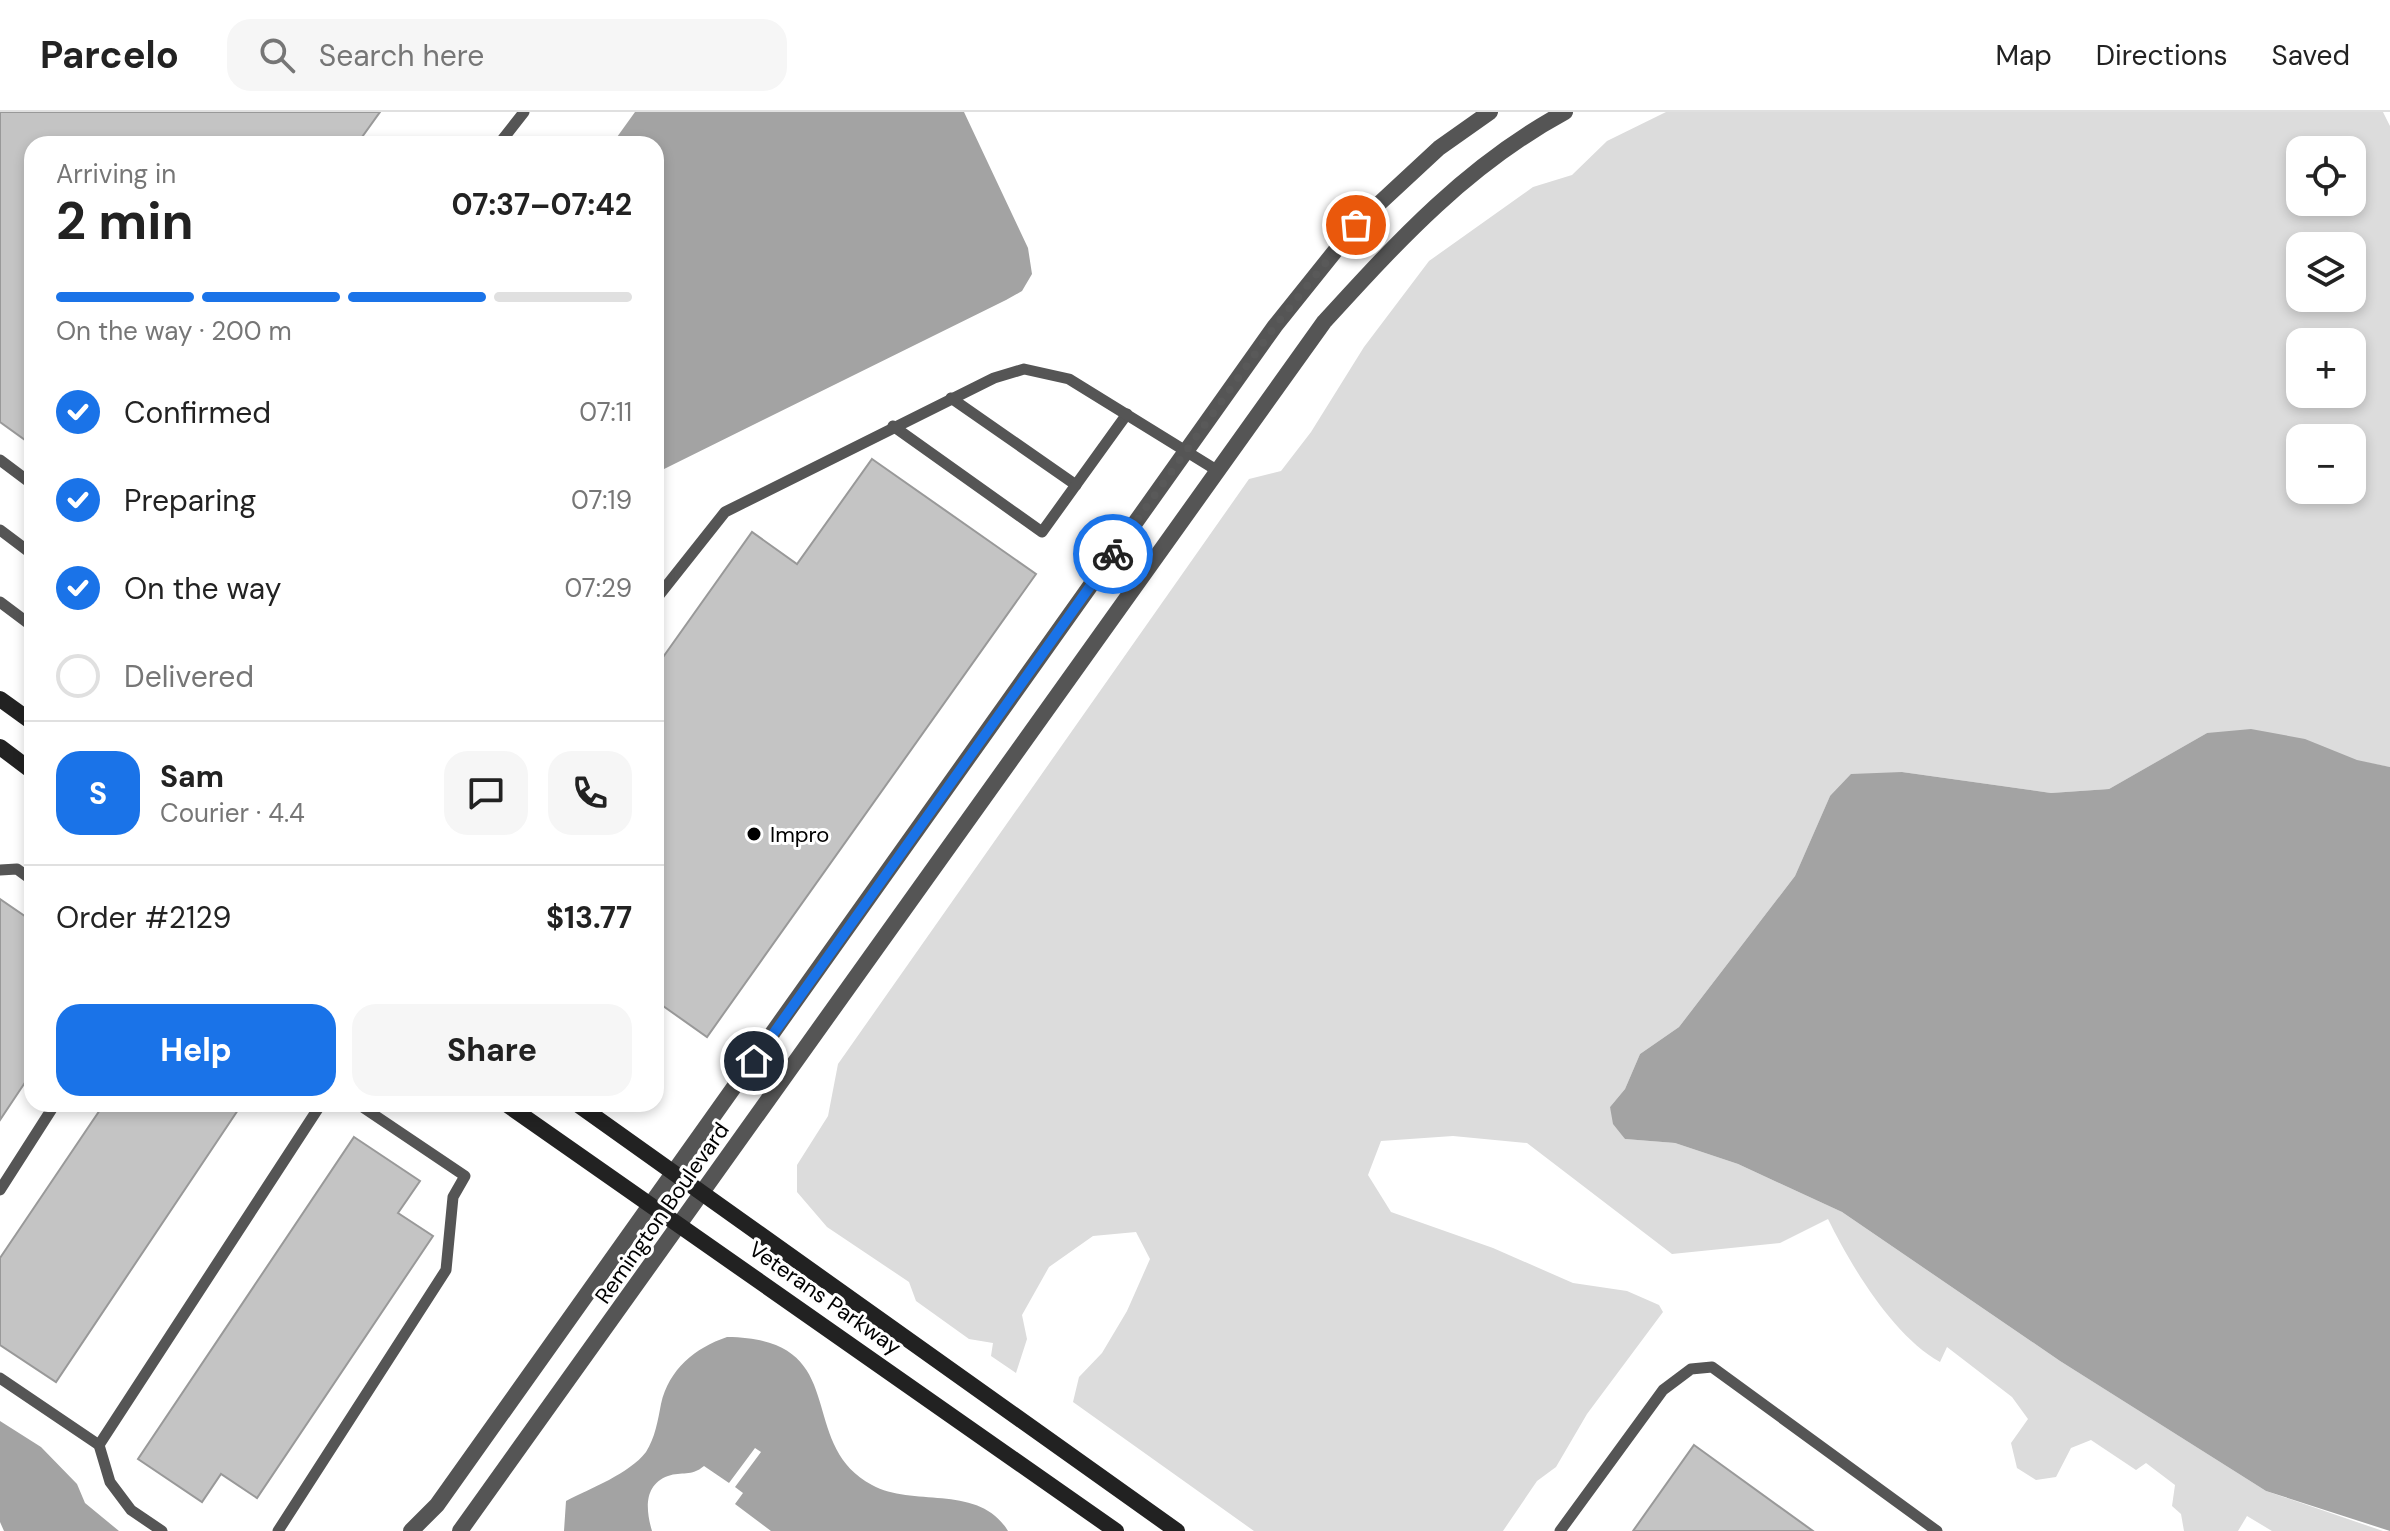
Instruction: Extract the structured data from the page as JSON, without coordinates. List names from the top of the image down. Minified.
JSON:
{"streets":{"main road":["Veterans Parkway"],"street":["Remington Boulevard"]},"crossings":[["Remington Boulevard","Veterans Parkway"]],"places":["Impro"],"page":{"header":"Parcelo","search":"Search here","nav":["Map","Directions","Saved"],"map_buttons":["+","−"],"heading":["2 min","Arriving in","07:37–07:42"],"panel":["Sam","Courier · 4.4","Order #2129","$13.77"],"bar":"On the way · 200 m","list":[["Confirmed","07:11"],["Preparing","07:19"],["On the way","07:29"],"Delivered"],"round":"S","buttons":["Help","Share"]}}
